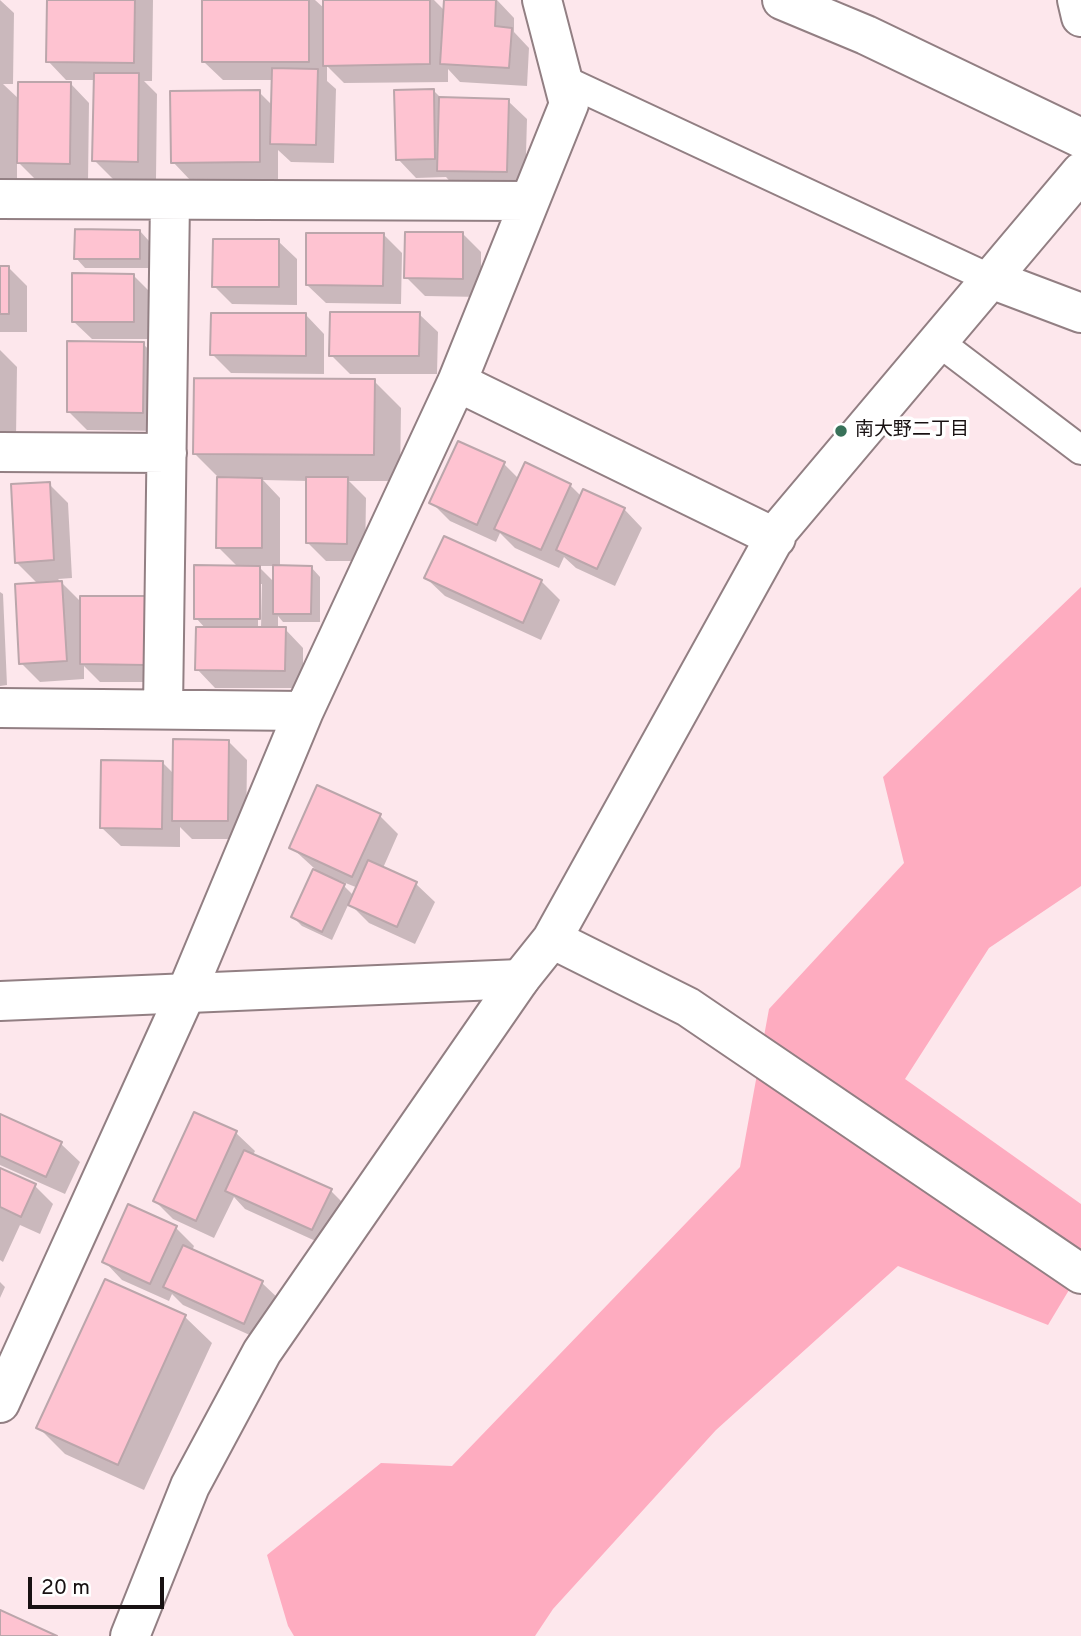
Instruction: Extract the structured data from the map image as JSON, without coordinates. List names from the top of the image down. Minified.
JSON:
{"places":["南大野二丁目"],"scale_bar":"20 m"}
